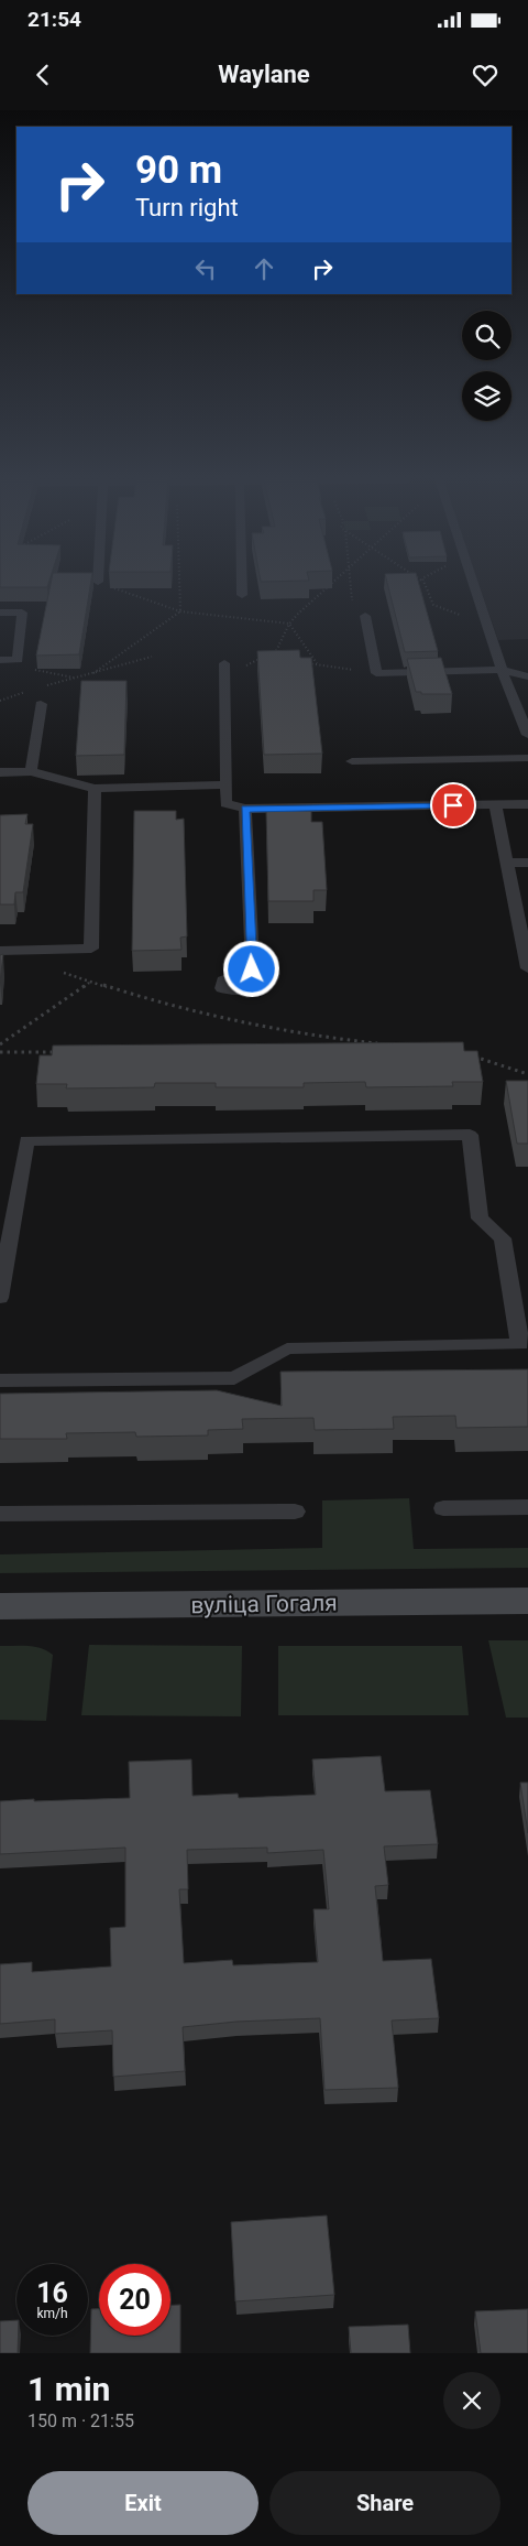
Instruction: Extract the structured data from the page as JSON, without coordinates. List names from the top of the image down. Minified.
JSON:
{"streets":{"main road":["вуліца Гогаля"]},"page":{"status":"21:54","header":"Waylane","turn":["90 m","Turn right"],"speed":"16 km/h","limit":"20","heading":["1 min","150 m · 21:55"],"buttons":["Exit","Share"]}}
